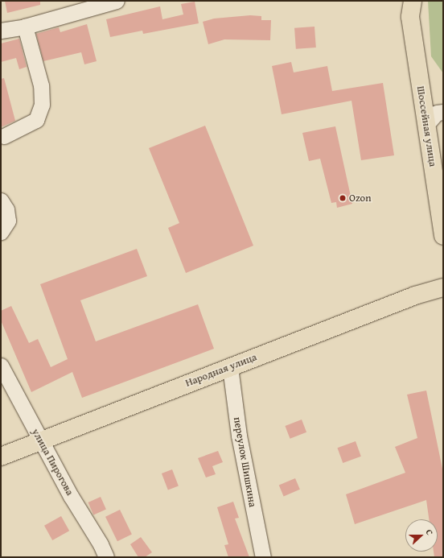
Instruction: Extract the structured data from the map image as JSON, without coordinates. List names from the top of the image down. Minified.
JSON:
{"streets":{"main road":["Шоссейная улица","Народная улица"],"street":["улица Пирогова","переулок Шишкина"]},"crossings":[["Народная улица","улица Пирогова"],["Народная улица","переулок Шишкина"]],"places":["Ozon"],"north":"right"}
